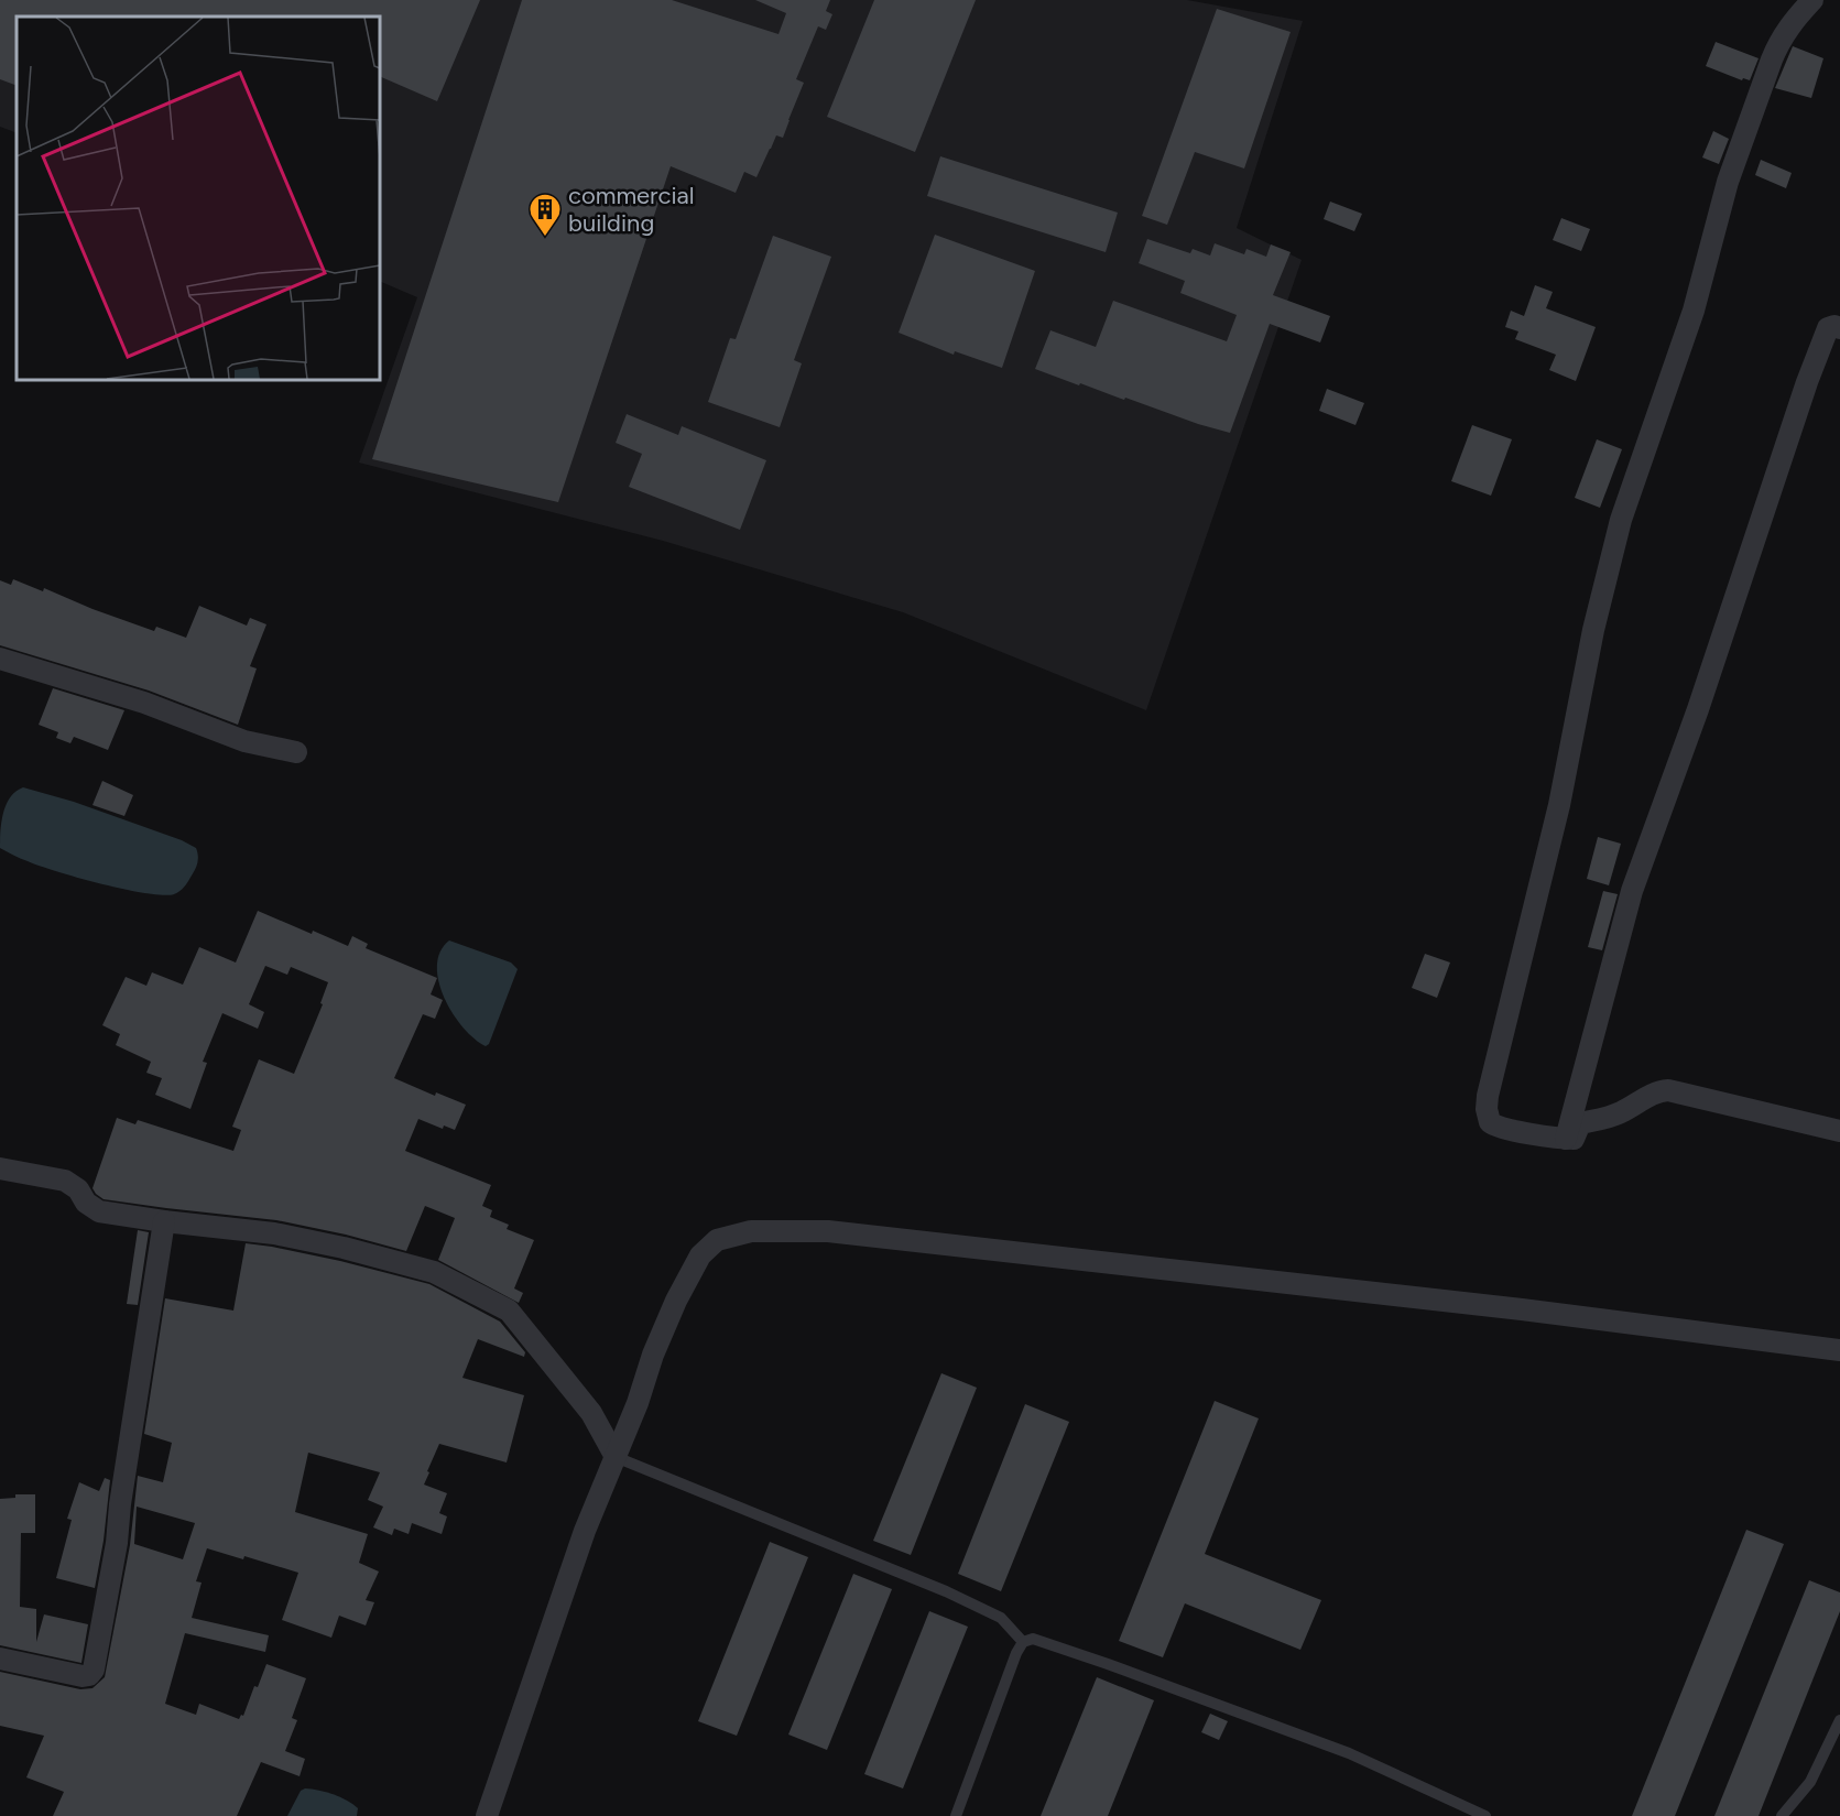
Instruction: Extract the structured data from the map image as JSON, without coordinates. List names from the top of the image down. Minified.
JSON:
{"places":{"building":["commercial building"]}}
